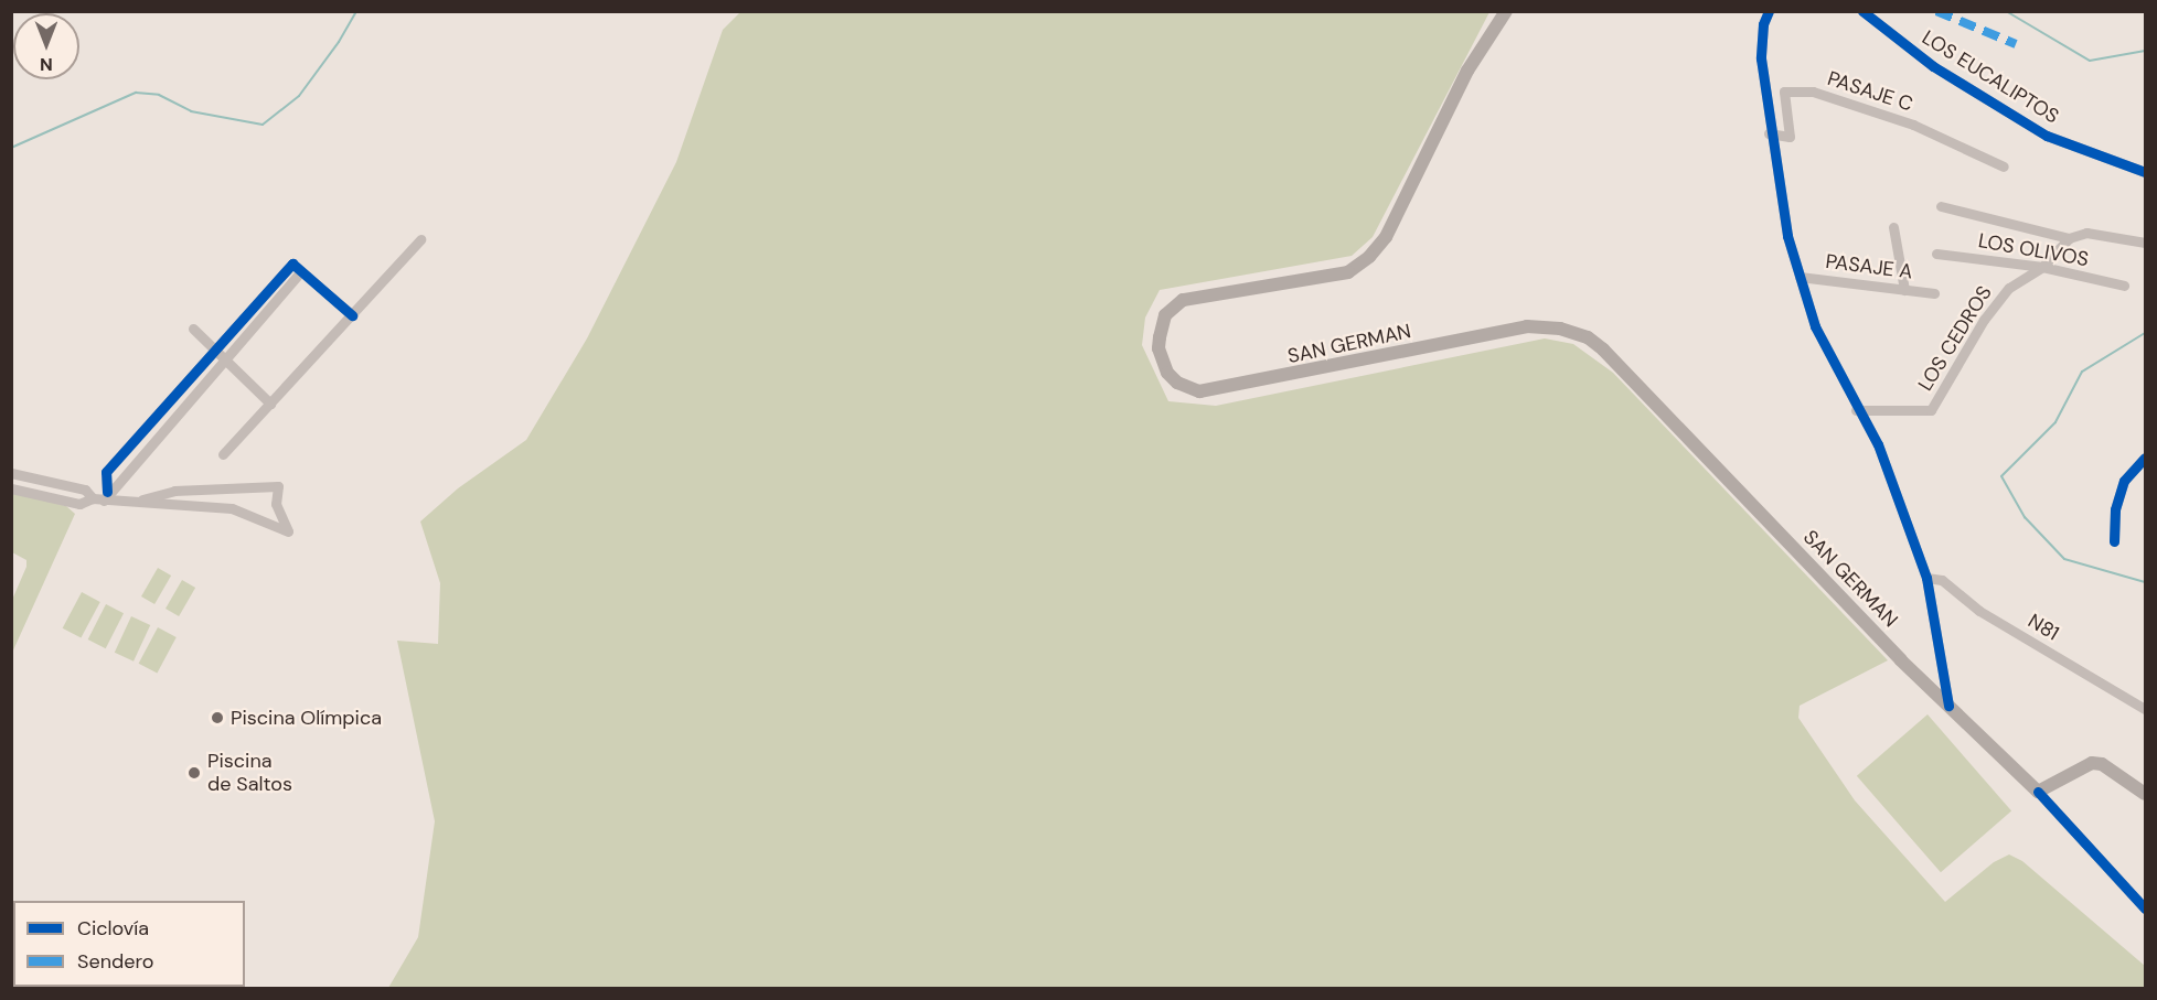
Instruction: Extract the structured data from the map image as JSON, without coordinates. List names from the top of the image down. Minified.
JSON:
{"streets":{"main road":["SAN GERMAN"],"street":["LOS EUCALIPTOS","PASAJE C","LOS OLIVOS","PASAJE A","LOS CEDROS","N81"]},"crossings":[["LOS OLIVOS","LOS CEDROS"]],"places":["Piscina Olímpica","Piscina de Saltos"],"legend":["Ciclovía","Sendero"],"north":"bottom"}
